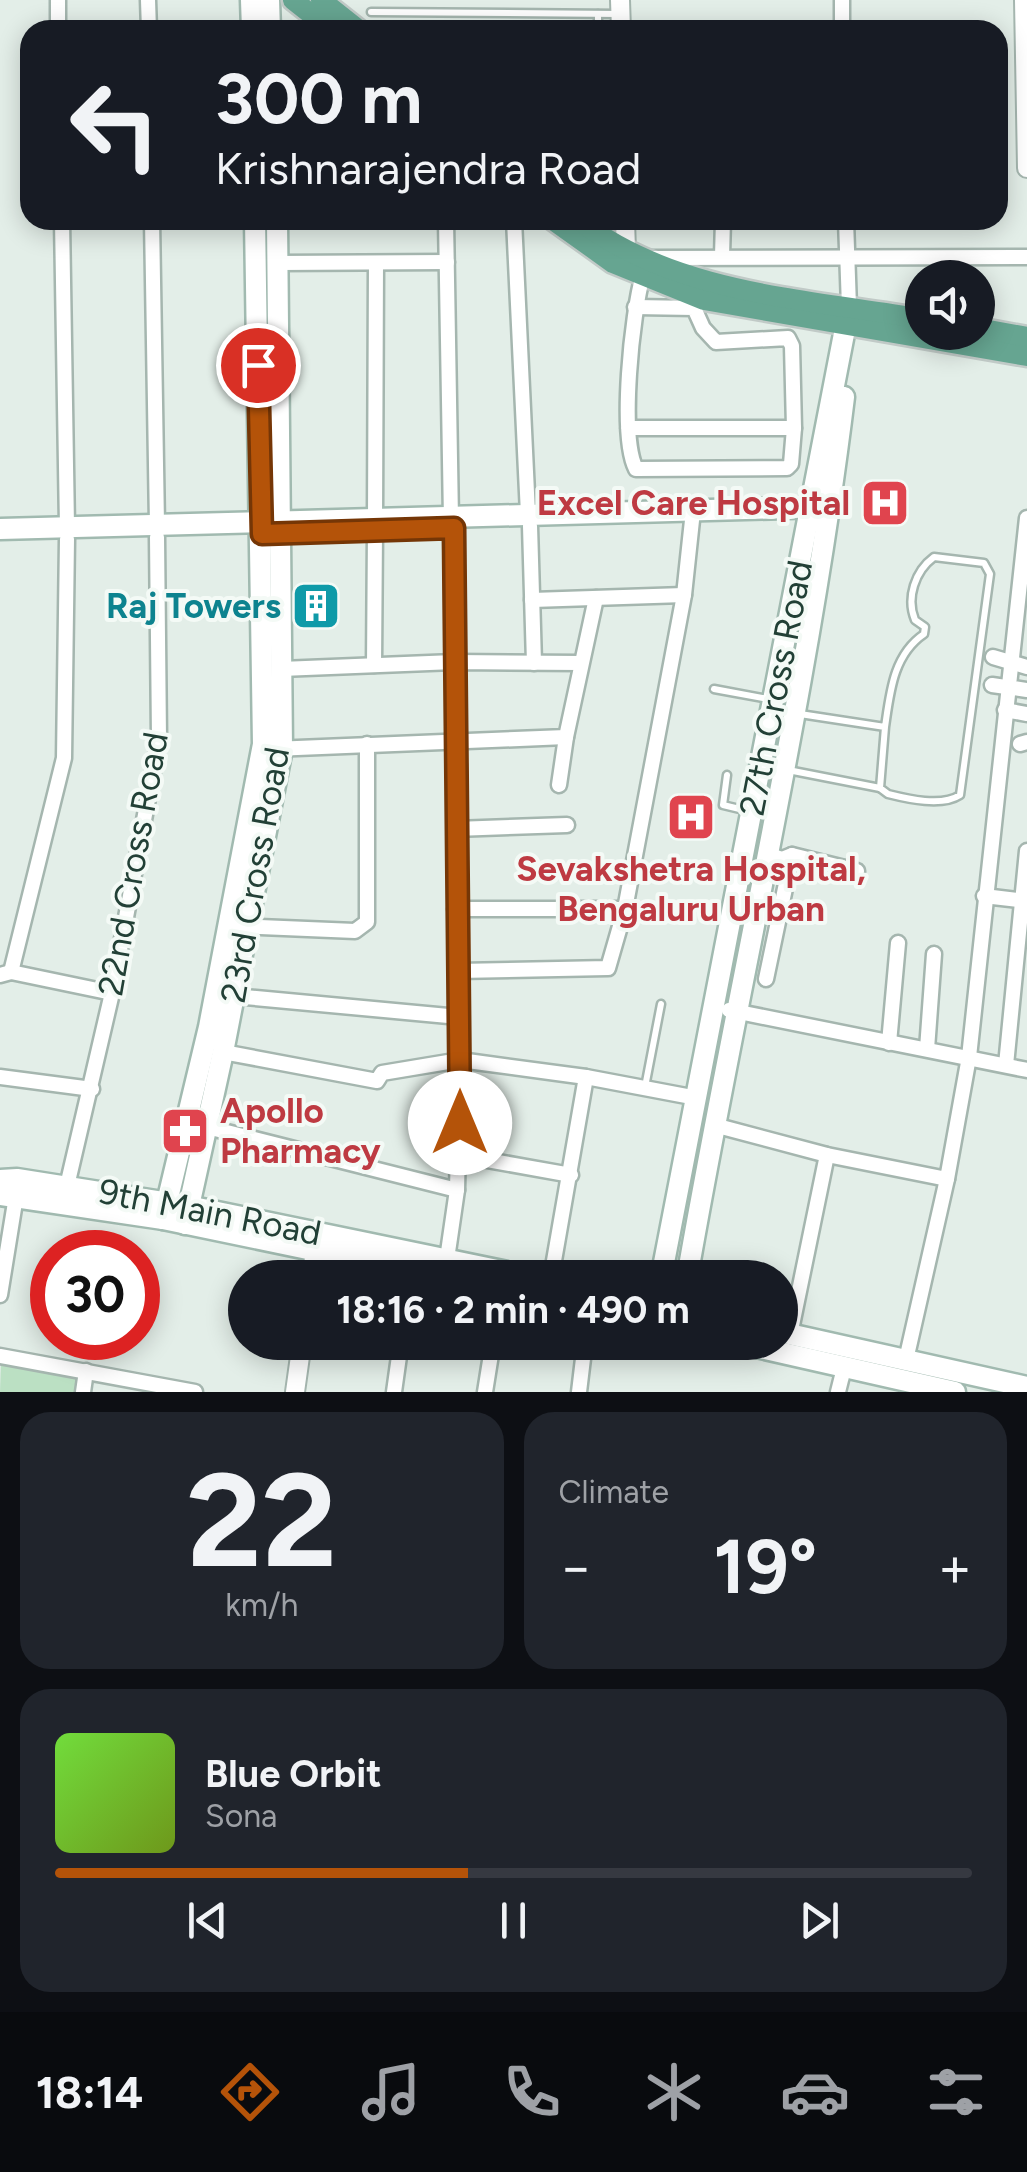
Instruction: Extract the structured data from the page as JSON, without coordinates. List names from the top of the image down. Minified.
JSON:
{"streets":{"main road":["27th Cross Road","23rd Cross Road","9th Main Road"],"street":["22nd Cross Road"]},"crossings":[["22nd Cross Road","9th Main Road"],["23rd Cross Road","9th Main Road"]],"places":{"hospital":["Excel Care Hospital","Sevakshetra Hospital, Bengaluru Urban"],"building":["Raj Towers"],"pharmacy":["Apollo Pharmacy"]},"page":{"turn":["300 m","Krishnarajendra Road"],"limit":"30","trip":"18:16 · 2 min · 490 m","tile":[["22","km/h"],"Climate"],"heat":["−","19°","+"],"song":["Blue Orbit","Sona"],"tabs":"18:14"}}
